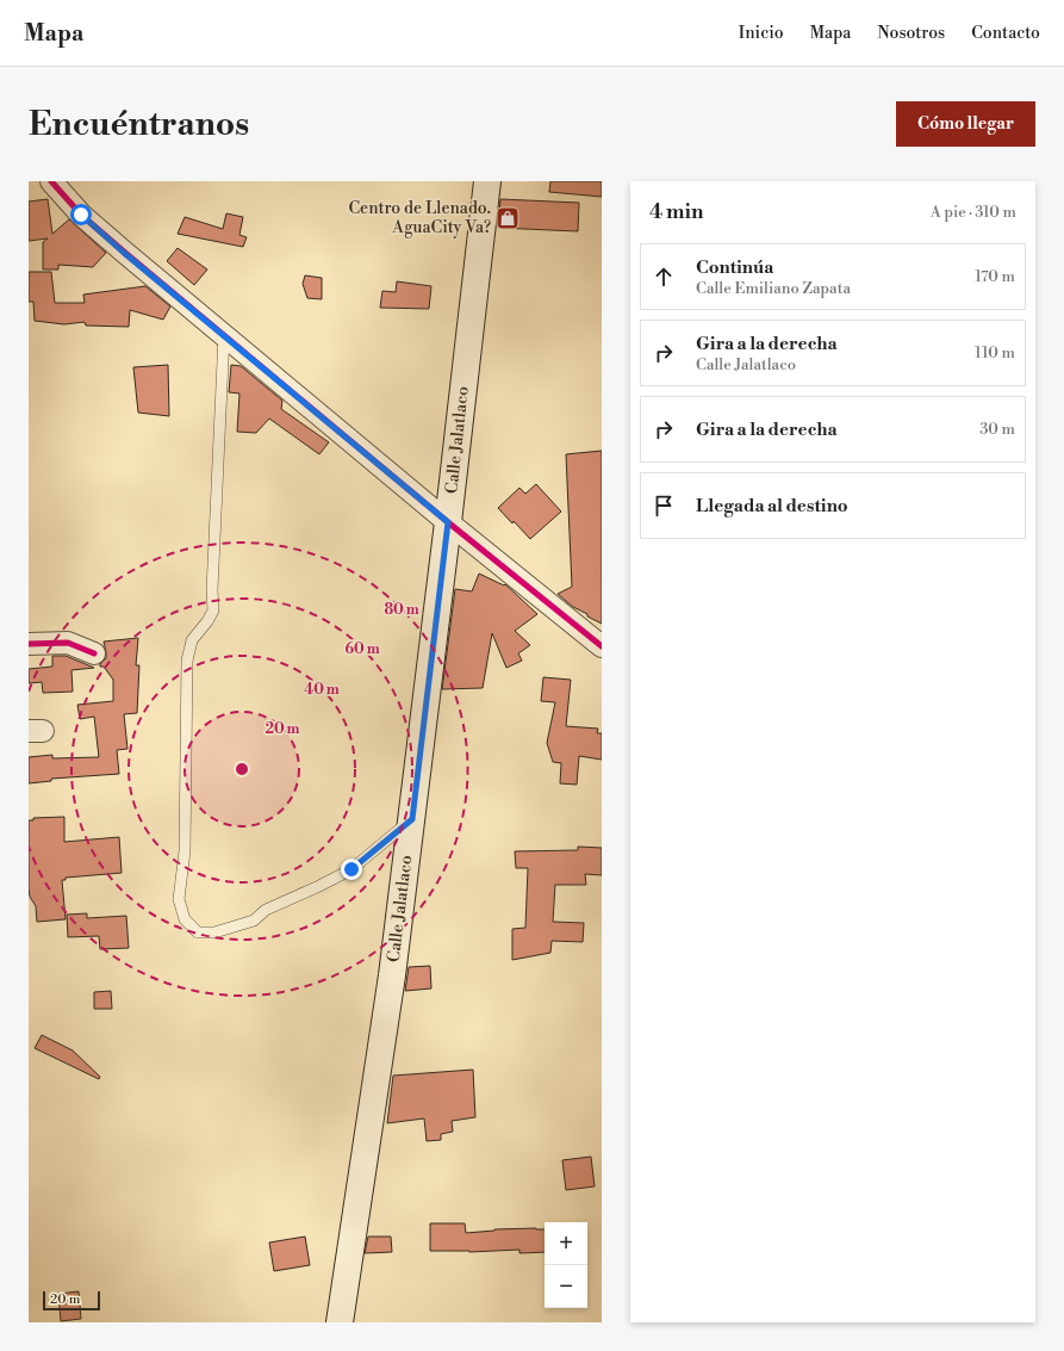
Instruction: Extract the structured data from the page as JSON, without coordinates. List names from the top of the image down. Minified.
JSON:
{"streets":{"main road":["Calle Jalatlaco"]},"places":{"shop":["Centro de Llenado. AguaCity Va?"]},"scale_bar":"20 m","page":{"header":"Mapa","nav":["Inicio","Mapa","Nosotros","Contacto"],"buttons":"Cómo llegar","title":"Encuéntranos","heading":["4 min","A pie · 310 m"],"list":[["Continúa","Calle Emiliano Zapata","170 m"],["Gira a la derecha","Calle Jalatlaco","110 m"],["Gira a la derecha","30 m"],"Llegada al destino"],"map_buttons":["+","−"],"scale":"20 m"},"rings":["80 m","60 m","40 m","20 m"]}
